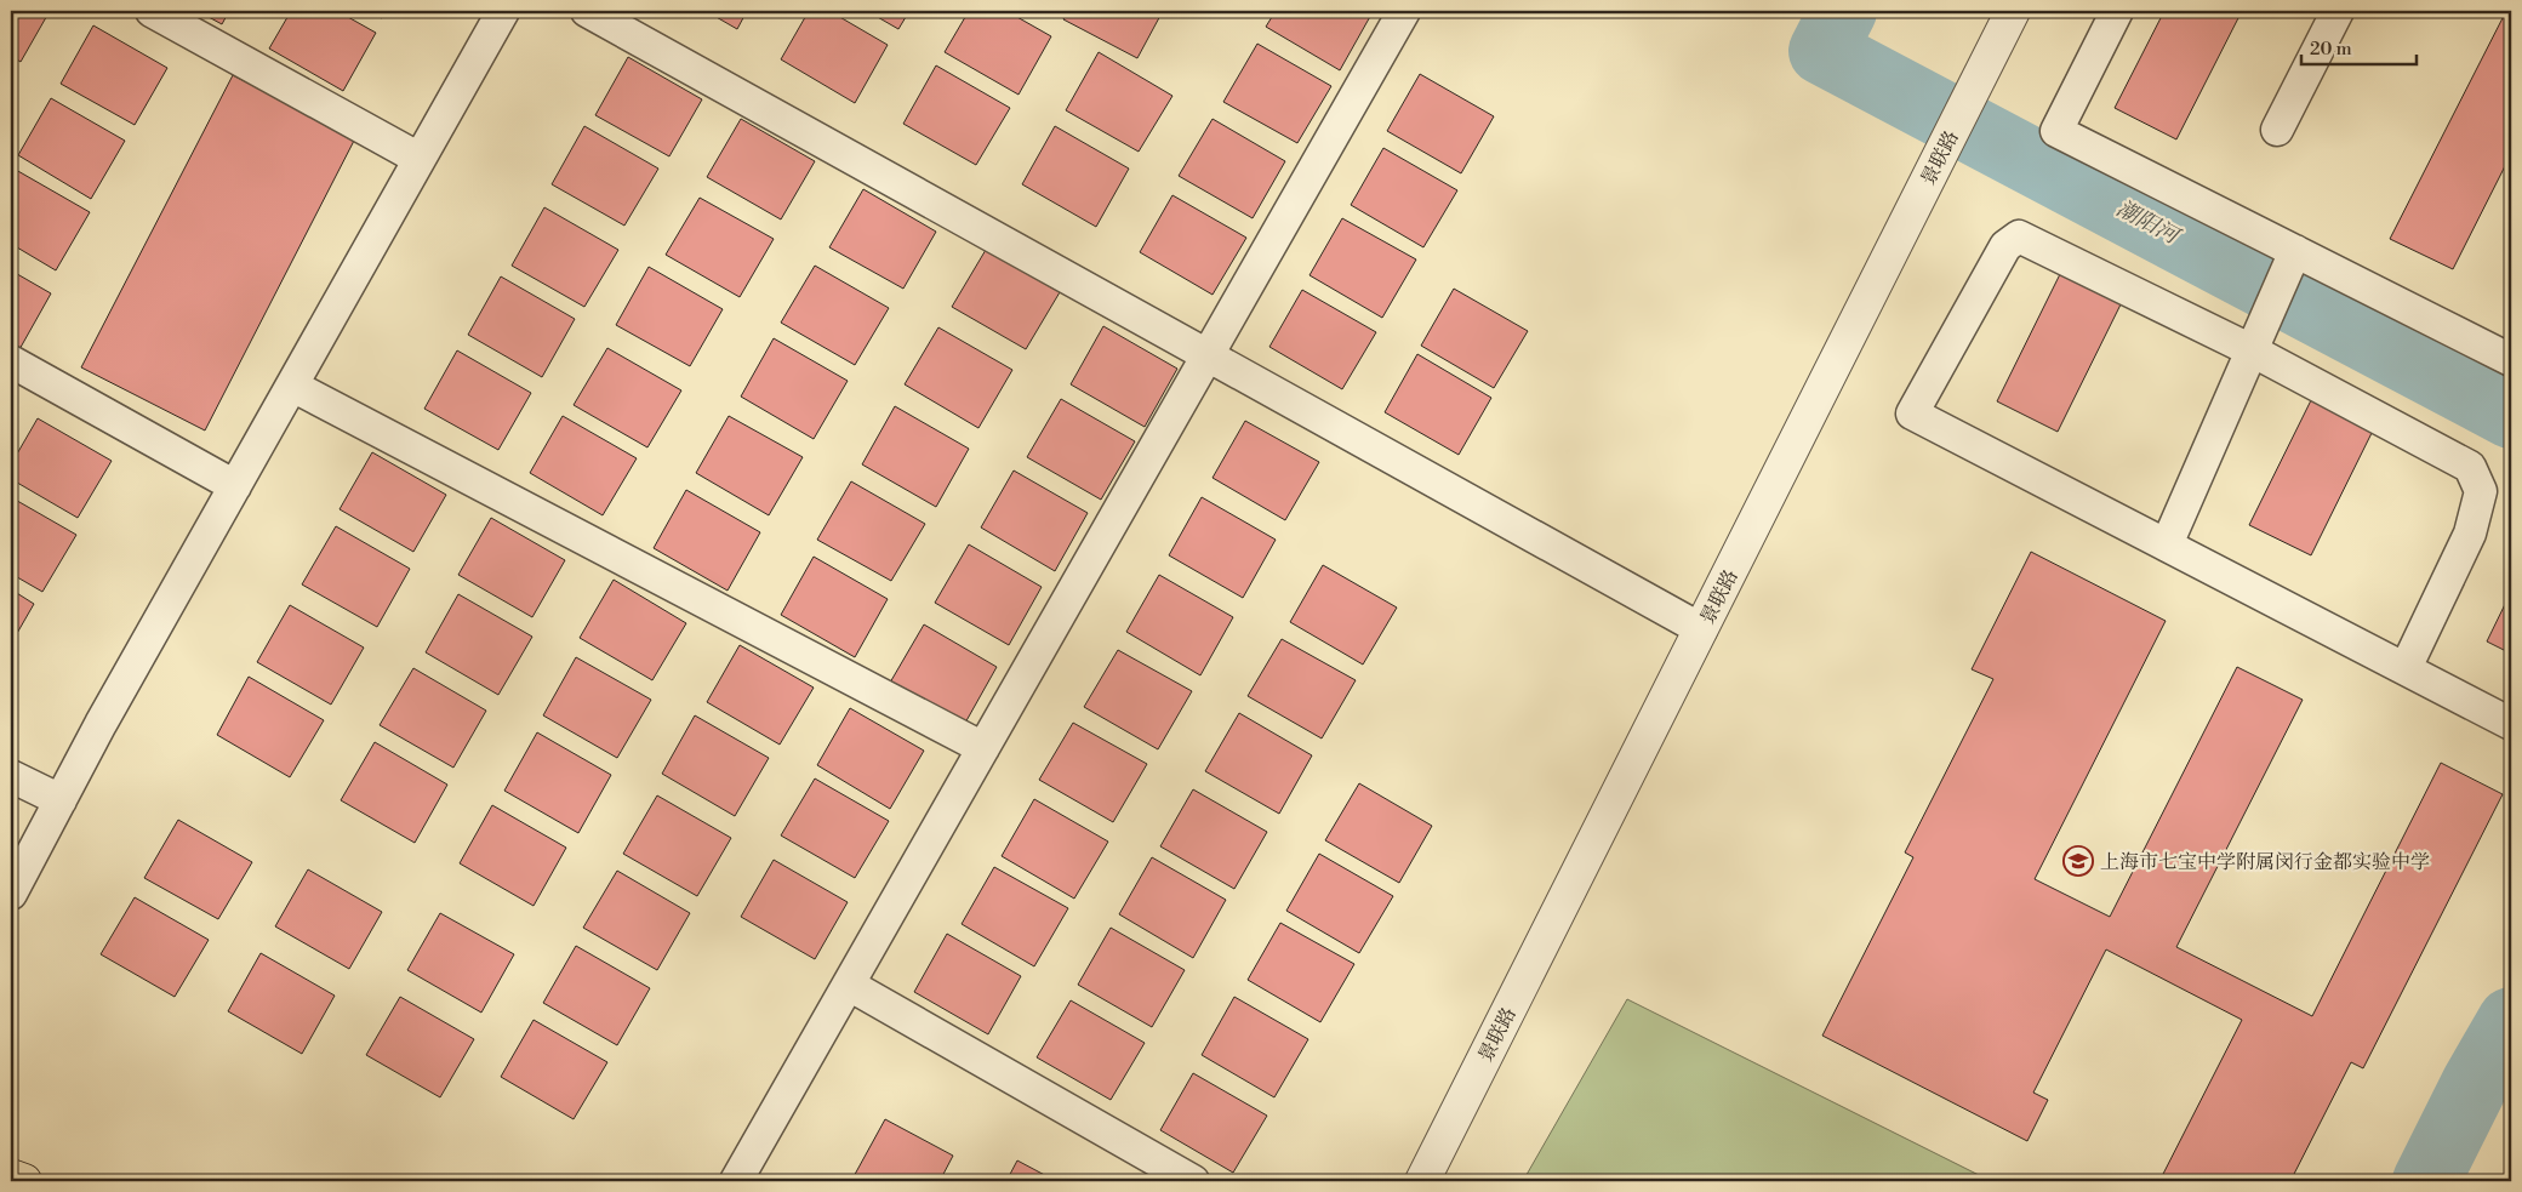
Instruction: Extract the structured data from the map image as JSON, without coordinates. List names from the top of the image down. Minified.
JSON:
{"streets":{"street":["景联路"]},"water":["潮阳河"],"places":{"school or university":["上海市七宝中学附属闵行金都实验中学"]},"scale_bar":"20 m"}
